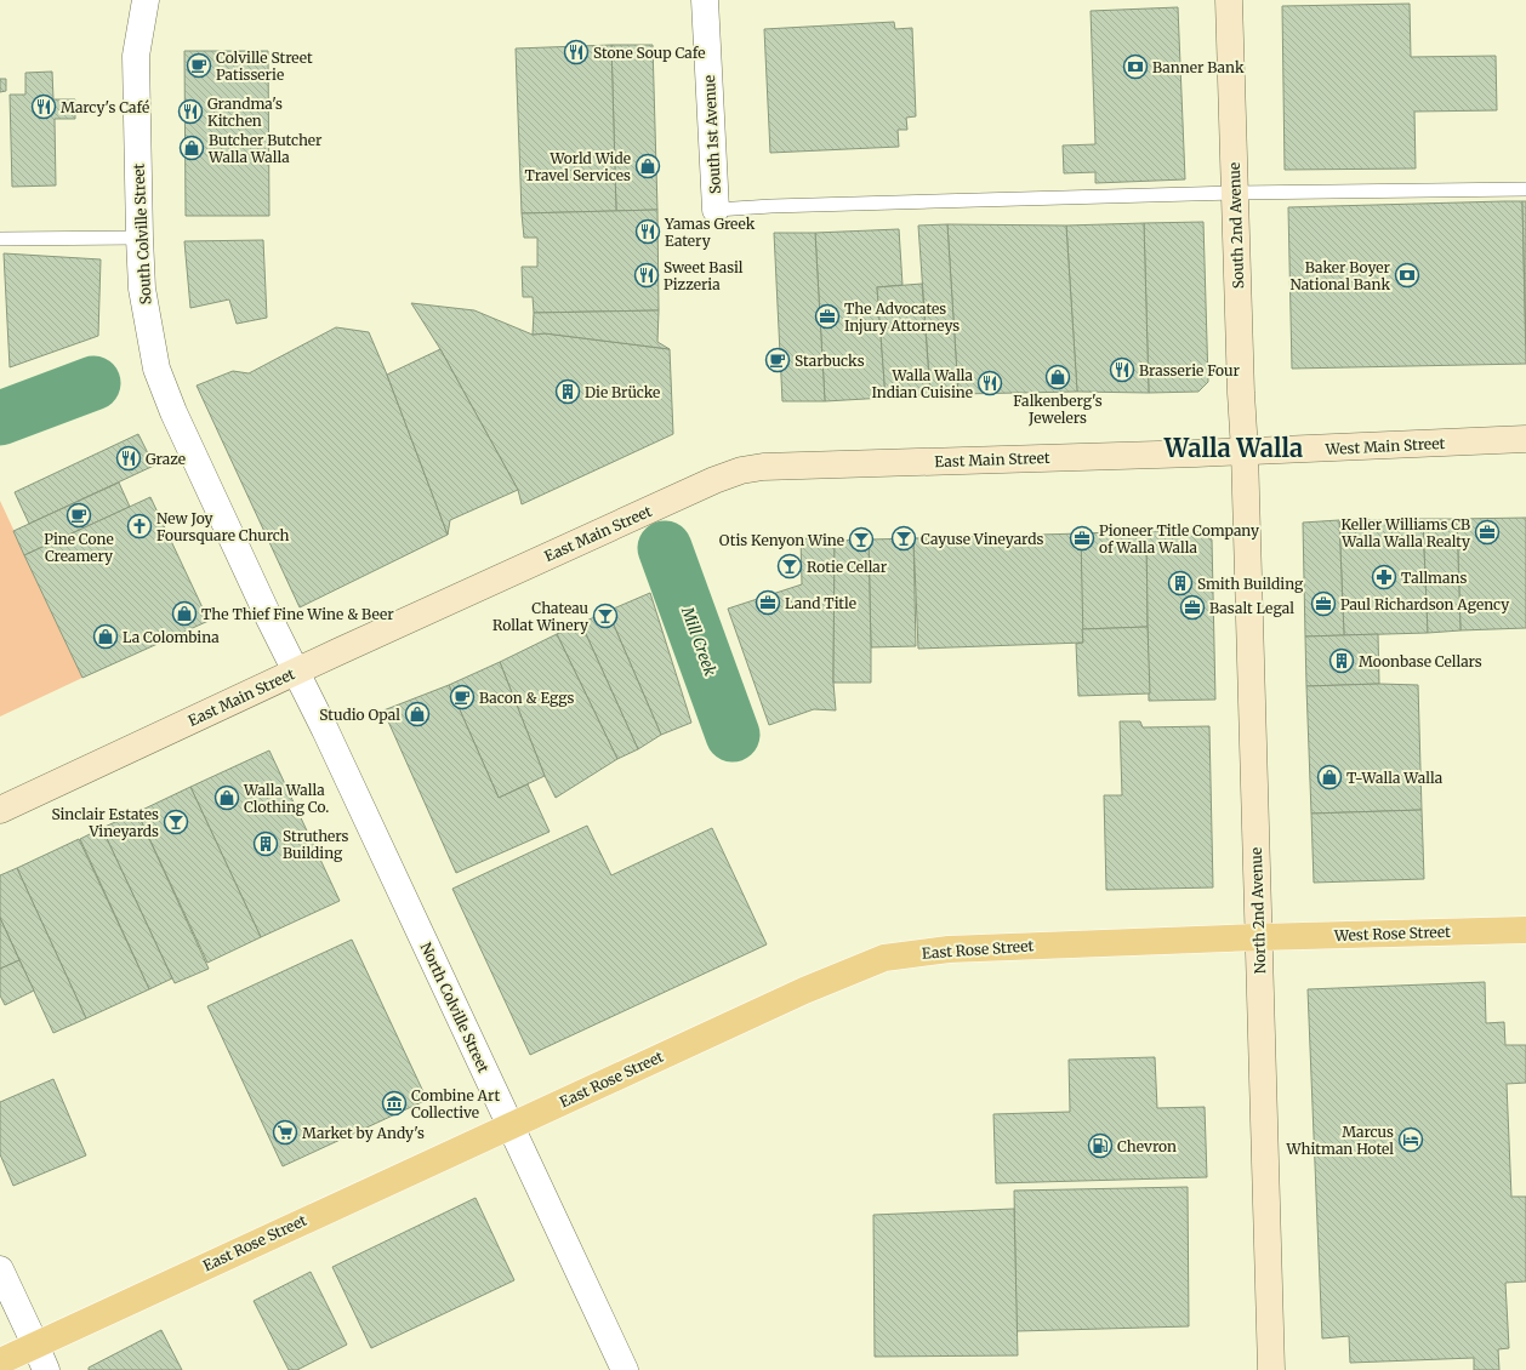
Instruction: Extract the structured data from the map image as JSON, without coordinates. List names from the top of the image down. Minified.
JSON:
{"streets":{"main road":["South 2nd Avenue","West Main Street","East Main Street","North 2nd Avenue","West Rose Street","East Rose Street"],"street":["South 1st Avenue","South Colville Street","North Colville Street"]},"crossings":[["South 2nd Avenue","West Main Street"],["South 2nd Avenue","East Main Street"],["South 2nd Avenue","North 2nd Avenue"],["South Colville Street","East Main Street"],["South Colville Street","North Colville Street"],["West Main Street","East Main Street"],["West Main Street","North 2nd Avenue"],["East Main Street","North 2nd Avenue"],["East Main Street","North Colville Street"],["North 2nd Avenue","West Rose Street"],["North 2nd Avenue","East Rose Street"],["West Rose Street","East Rose Street"],["East Rose Street","North Colville Street"]],"districts":["Walla Walla"],"water":["Mill Creek"],"places":{"restaurant":["Stone Soup Cafe","Marcy's Café","Grandma's Kitchen","Yamas Greek Eatery","Sweet Basil Pizzeria","Brasserie Four","Walla Walla Indian Cuisine","Graze"],"cafe":["Colville Street Patisserie","Starbucks","Pine Cone Creamery","Bacon & Eggs"],"bank":["Banner Bank","Baker Boyer National Bank"],"shop":["Butcher Butcher Walla Walla","World Wide Travel Services","Falkenberg's Jewelers","The Thief Fine Wine & Beer","La Colombina","Studio Opal","T-Walla Walla","Walla Walla Clothing Co."],"office":["The Advocates Injury Attorneys","Keller Williams CB Walla Walla Realty","Pioneer Title Company of Walla Walla","Land Title","Paul Richardson Agency","Basalt Legal"],"building":["Die Brücke","Smith Building","Moonbase Cellars","Struthers Building"],"church":["New Joy Foursquare Church"],"bar":["Cayuse Vineyards","Otis Kenyon Wine","Rotie Cellar","Chateau Rollat Winery","Sinclair Estates Vineyards"],"pharmacy":["Tallmans"],"museum":["Combine Art Collective"],"supermarket":["Market by Andy's"],"hotel":["Marcus Whitman Hotel"],"fuel station":["Chevron"]}}
